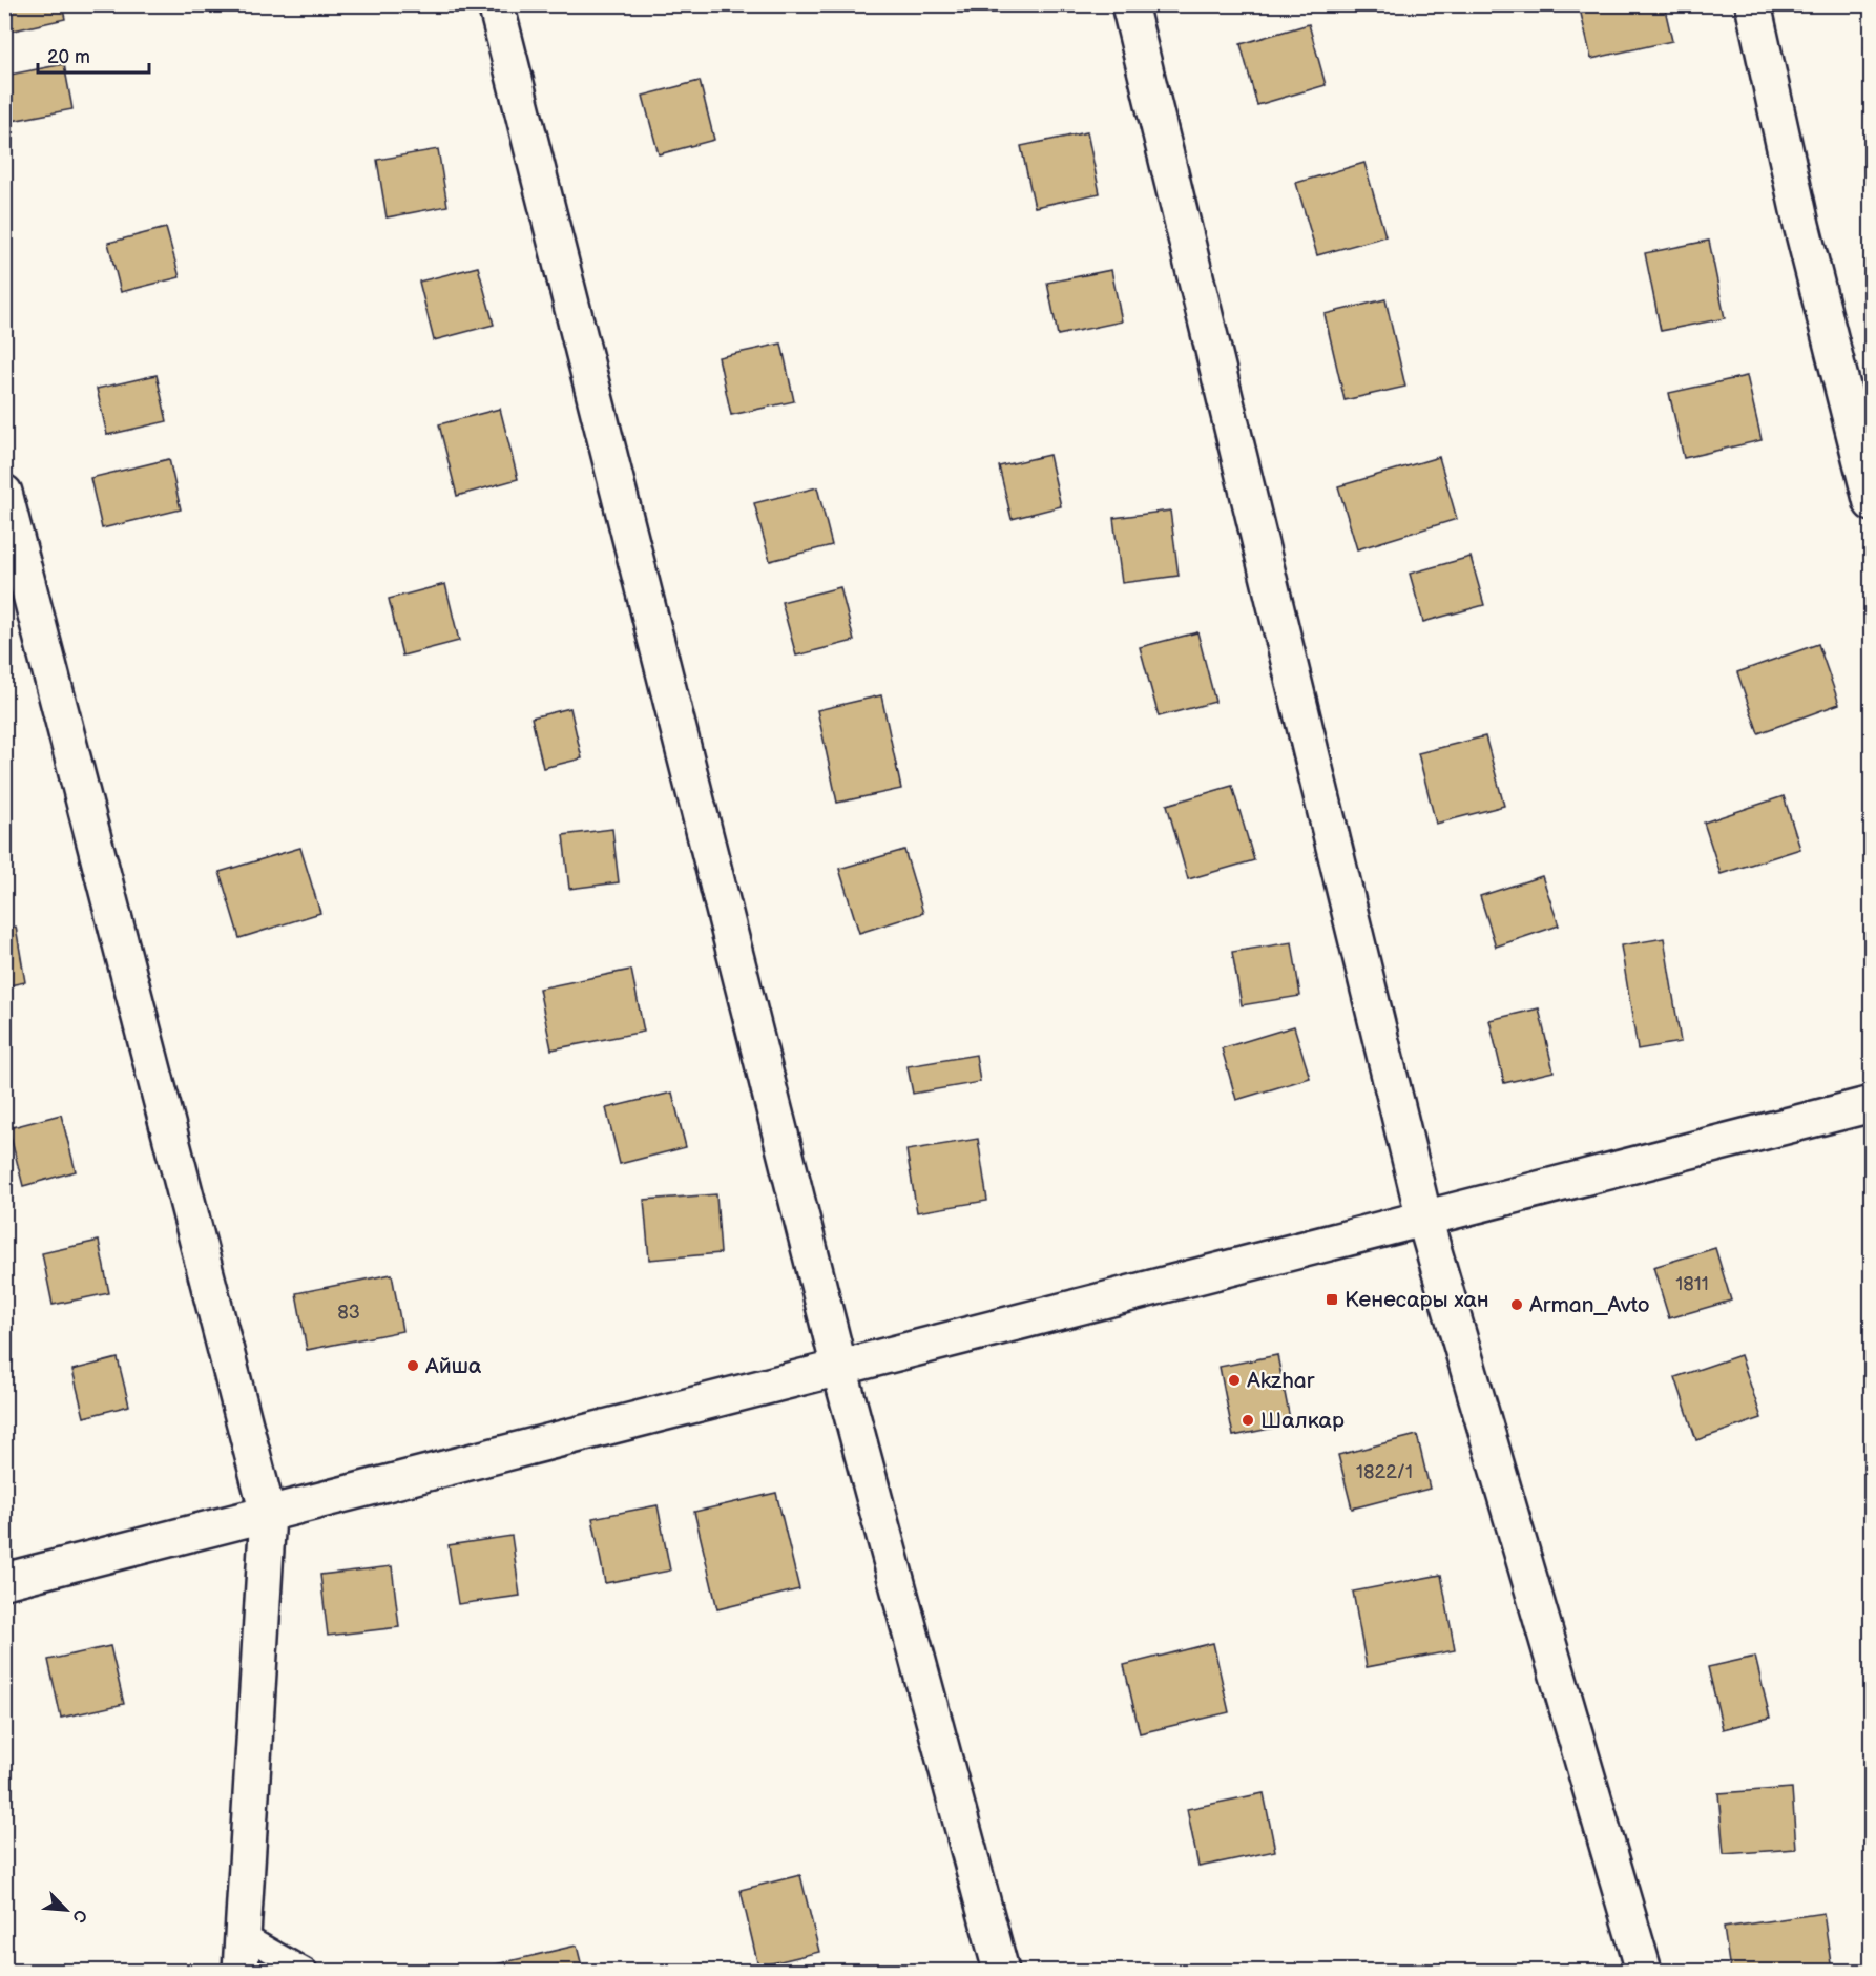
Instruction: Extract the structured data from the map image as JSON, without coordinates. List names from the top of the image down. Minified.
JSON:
{"places":{"transit":["Кенесары хан"],"other":["Arman_Avto","Айша","Akzhar","Шалкар"]},"house_numbers":["1811","83","1822/1"],"scale_bar":"20 m","north":"bottom right"}
